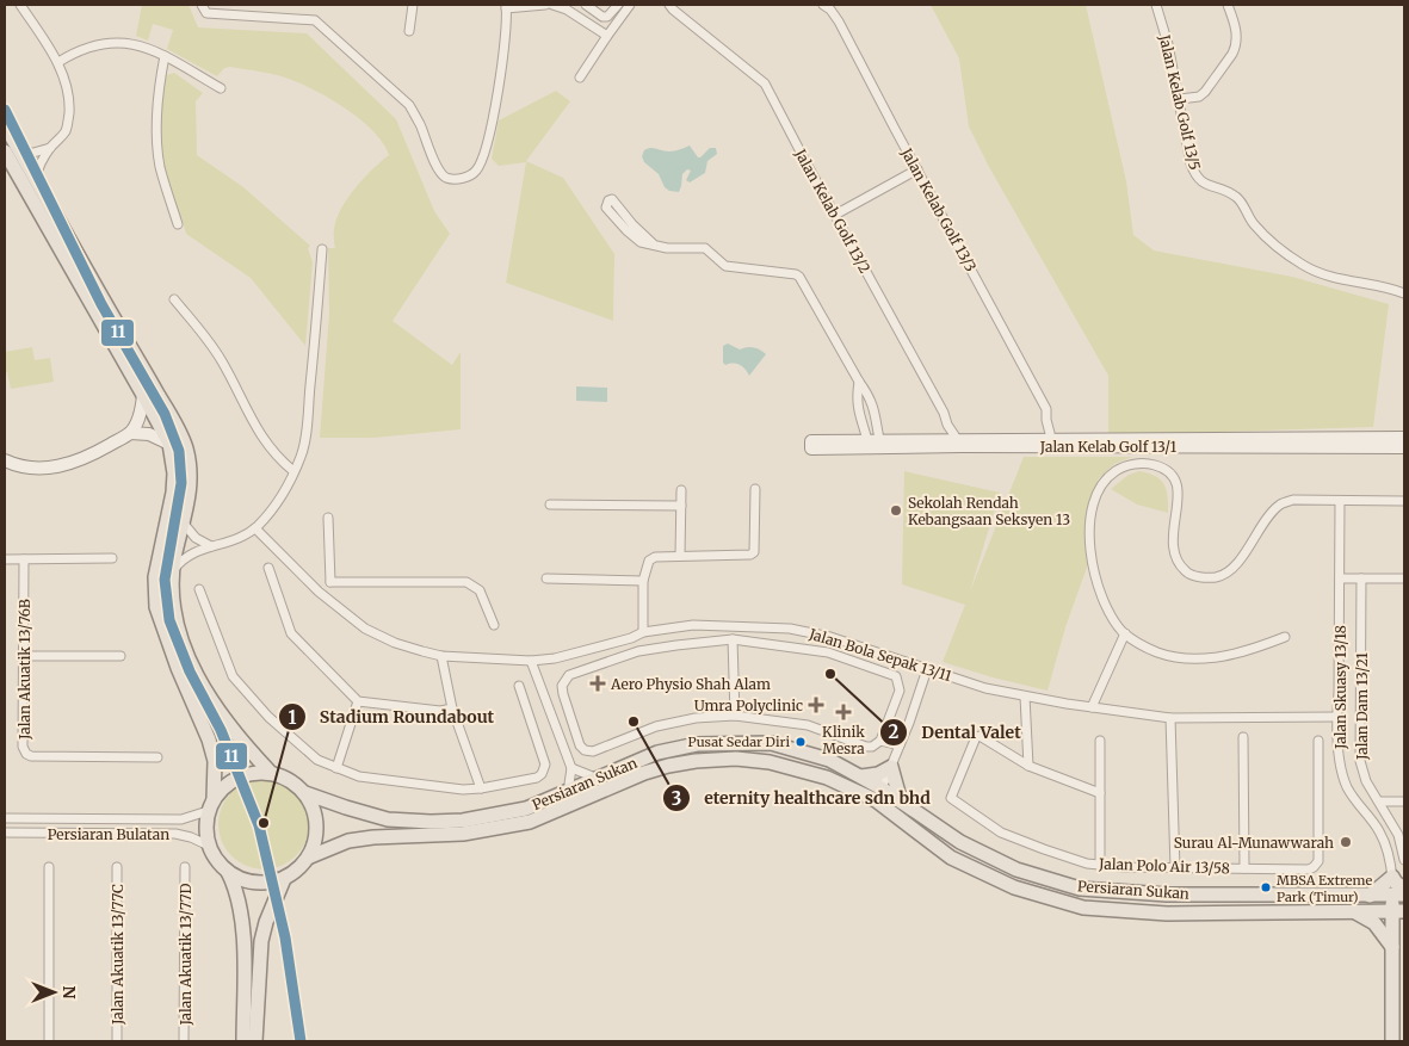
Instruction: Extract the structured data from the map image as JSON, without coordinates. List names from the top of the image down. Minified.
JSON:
{"streets":{"main road":["Persiaran Sukan"],"street":["Jalan Kelab Golf 13/5","Jalan Kelab Golf 13/3","Jalan Kelab Golf 13/2","Jalan Kelab Golf 13/1","Jalan Bola Sepak 13/11","Jalan Akuatik 13/76B","Jalan Skuasy 13/18","Jalan Dam 13/21","Persiaran Bulatan","Jalan Polo Air 13/58","Jalan Akuatik 13/77C","Jalan Akuatik 13/77D"]},"crossings":[["Jalan Kelab Golf 13/3","Jalan Kelab Golf 13/1"],["Jalan Kelab Golf 13/2","Jalan Kelab Golf 13/1"],["Jalan Bola Sepak 13/11","Jalan Skuasy 13/18"],["Persiaran Sukan","Persiaran Bulatan"]],"places":{"other":["Sekolah Rendah Kebangsaan Seksyen 13","Dental Valet","eternity healthcare sdn bhd","Pusat Sedar Diri","Stadium Roundabout","Surau Al-Munawwarah","MBSA Extreme Park (Timur)"],"health":["Aero Physio Shah Alam","Umra Polyclinic","Klinik Mesra"]},"lines":["transit line 11"],"north":"right"}
